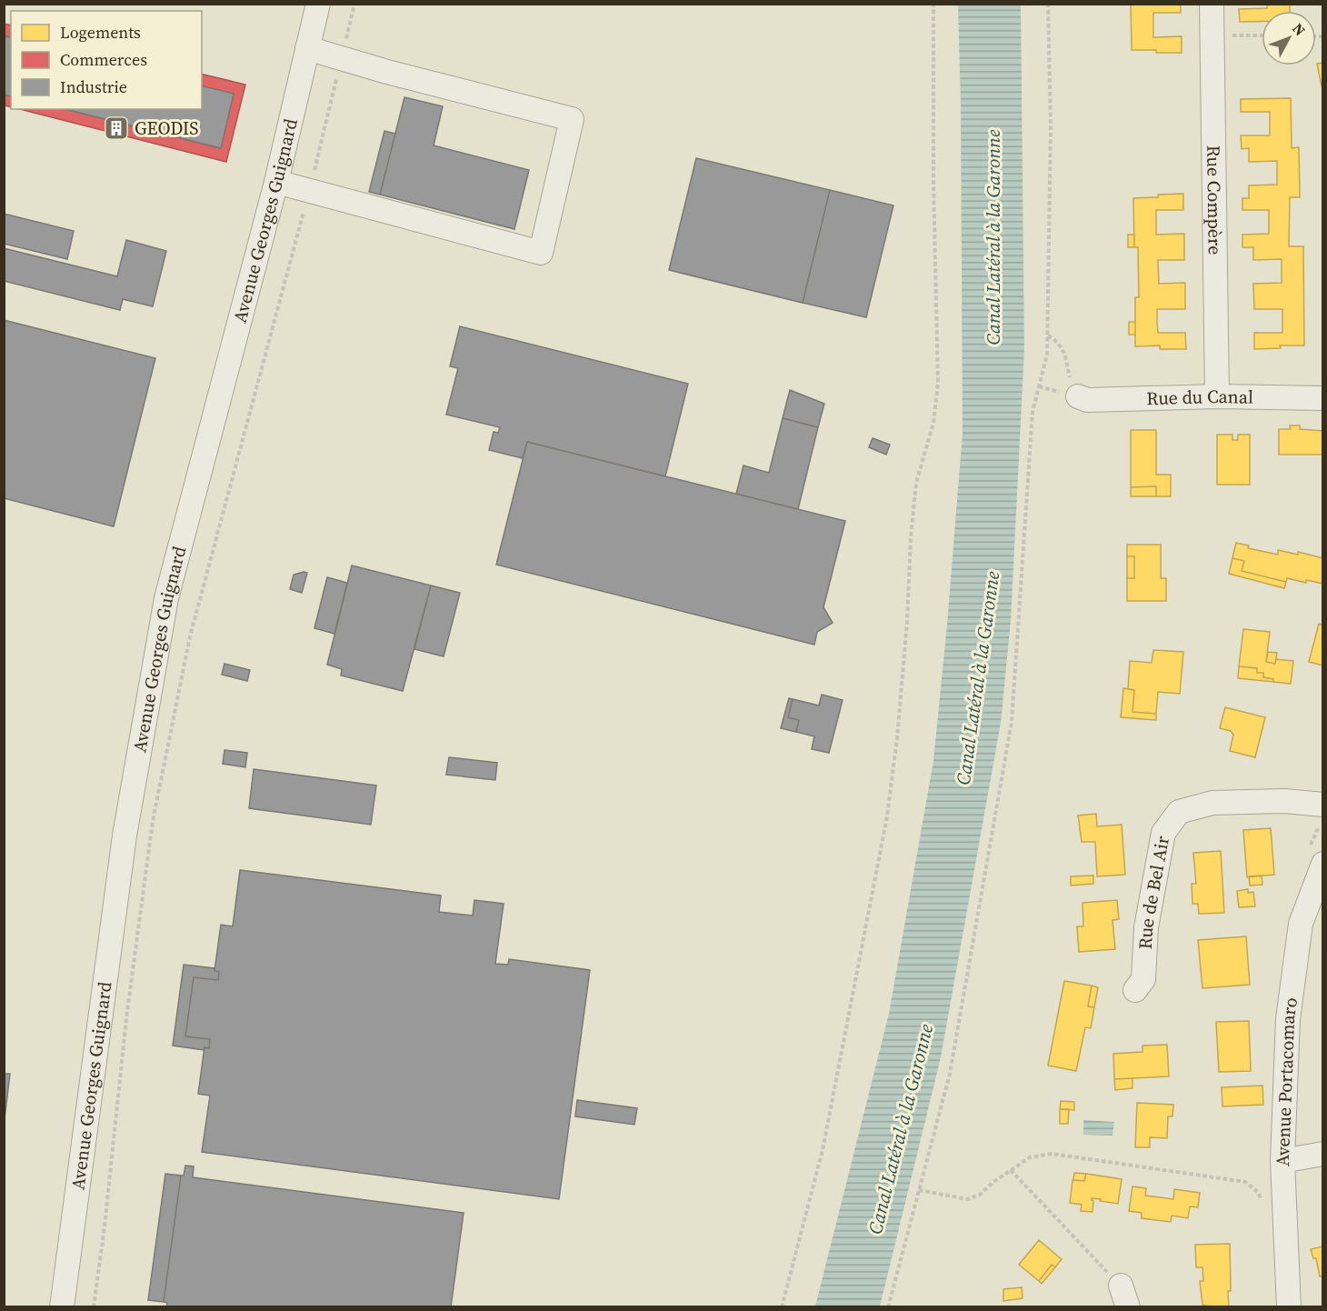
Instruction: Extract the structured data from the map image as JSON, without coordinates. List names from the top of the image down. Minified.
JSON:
{"streets":{"street":["Rue Compère","Avenue Georges Guignard","Rue du Canal","Rue de Bel Air","Avenue Portacomaro"]},"crossings":[["Rue Compère","Rue du Canal"]],"water":["Canal Latéral à la Garonne"],"places":{"building":["GEODIS"]},"legend":["Logements","Commerces","Industrie"],"north":"top right"}
